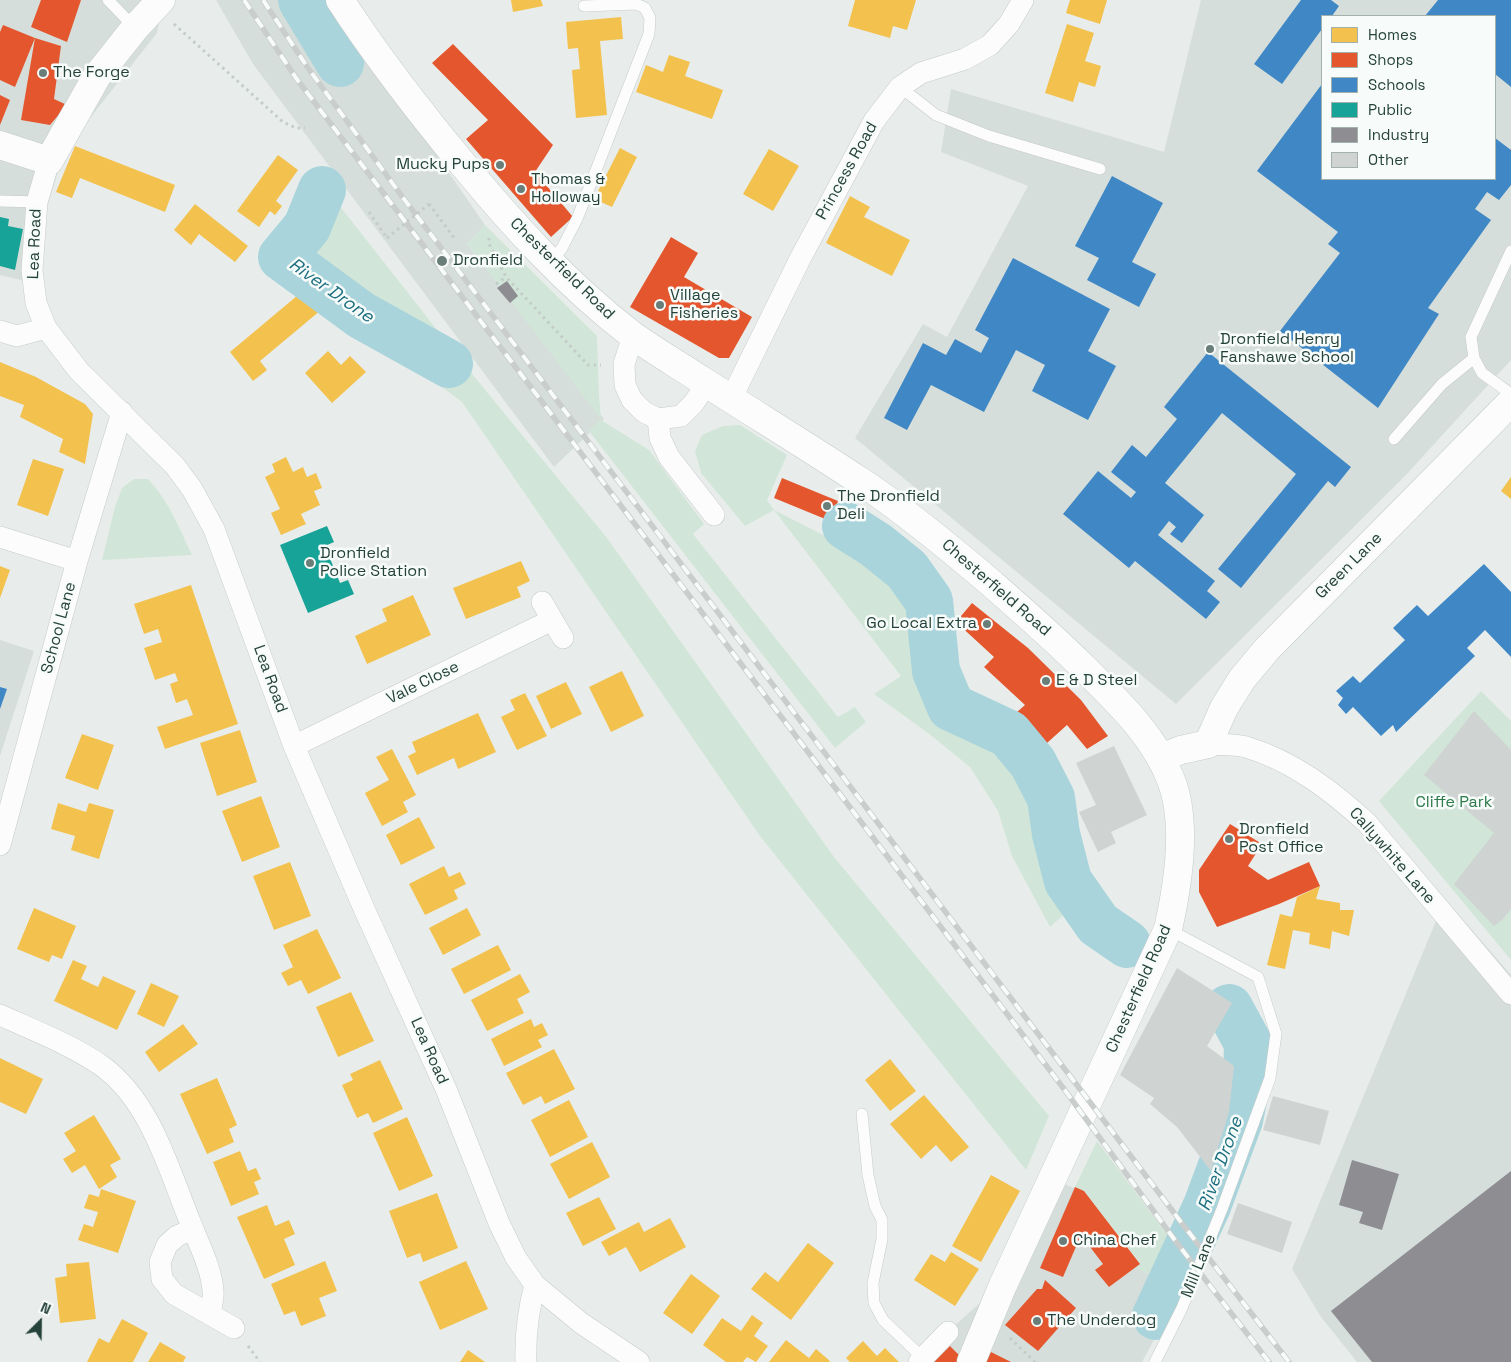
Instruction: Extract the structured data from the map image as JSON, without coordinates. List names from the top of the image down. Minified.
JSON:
{"streets":{"main road":["Lea Road","Chesterfield Road","Green Lane","Callywhite Lane"],"street":["Princess Road","School Lane","Vale Close"],"lane":["Mill Lane"]},"crossings":[["Princess Road","Chesterfield Road"],["Lea Road","School Lane"],["Lea Road","Vale Close"],["Chesterfield Road","Callywhite Lane"],["Chesterfield Road","Mill Lane"],["Green Lane","Callywhite Lane"]],"water":["River Drone"],"parks":["Cliffe Park"],"places":["The Forge","Mucky Pups","Thomas & Holloway","Dronfield","Village Fisheries","Dronfield Henry Fanshawe School","The Dronfield Deli","Dronfield Police Station","Go Local Extra","E & D Steel","Dronfield Post Office","China Chef","The Underdog"],"legend":["Homes","Shops","Schools","Public","Industry","Other"],"north":"top right"}
